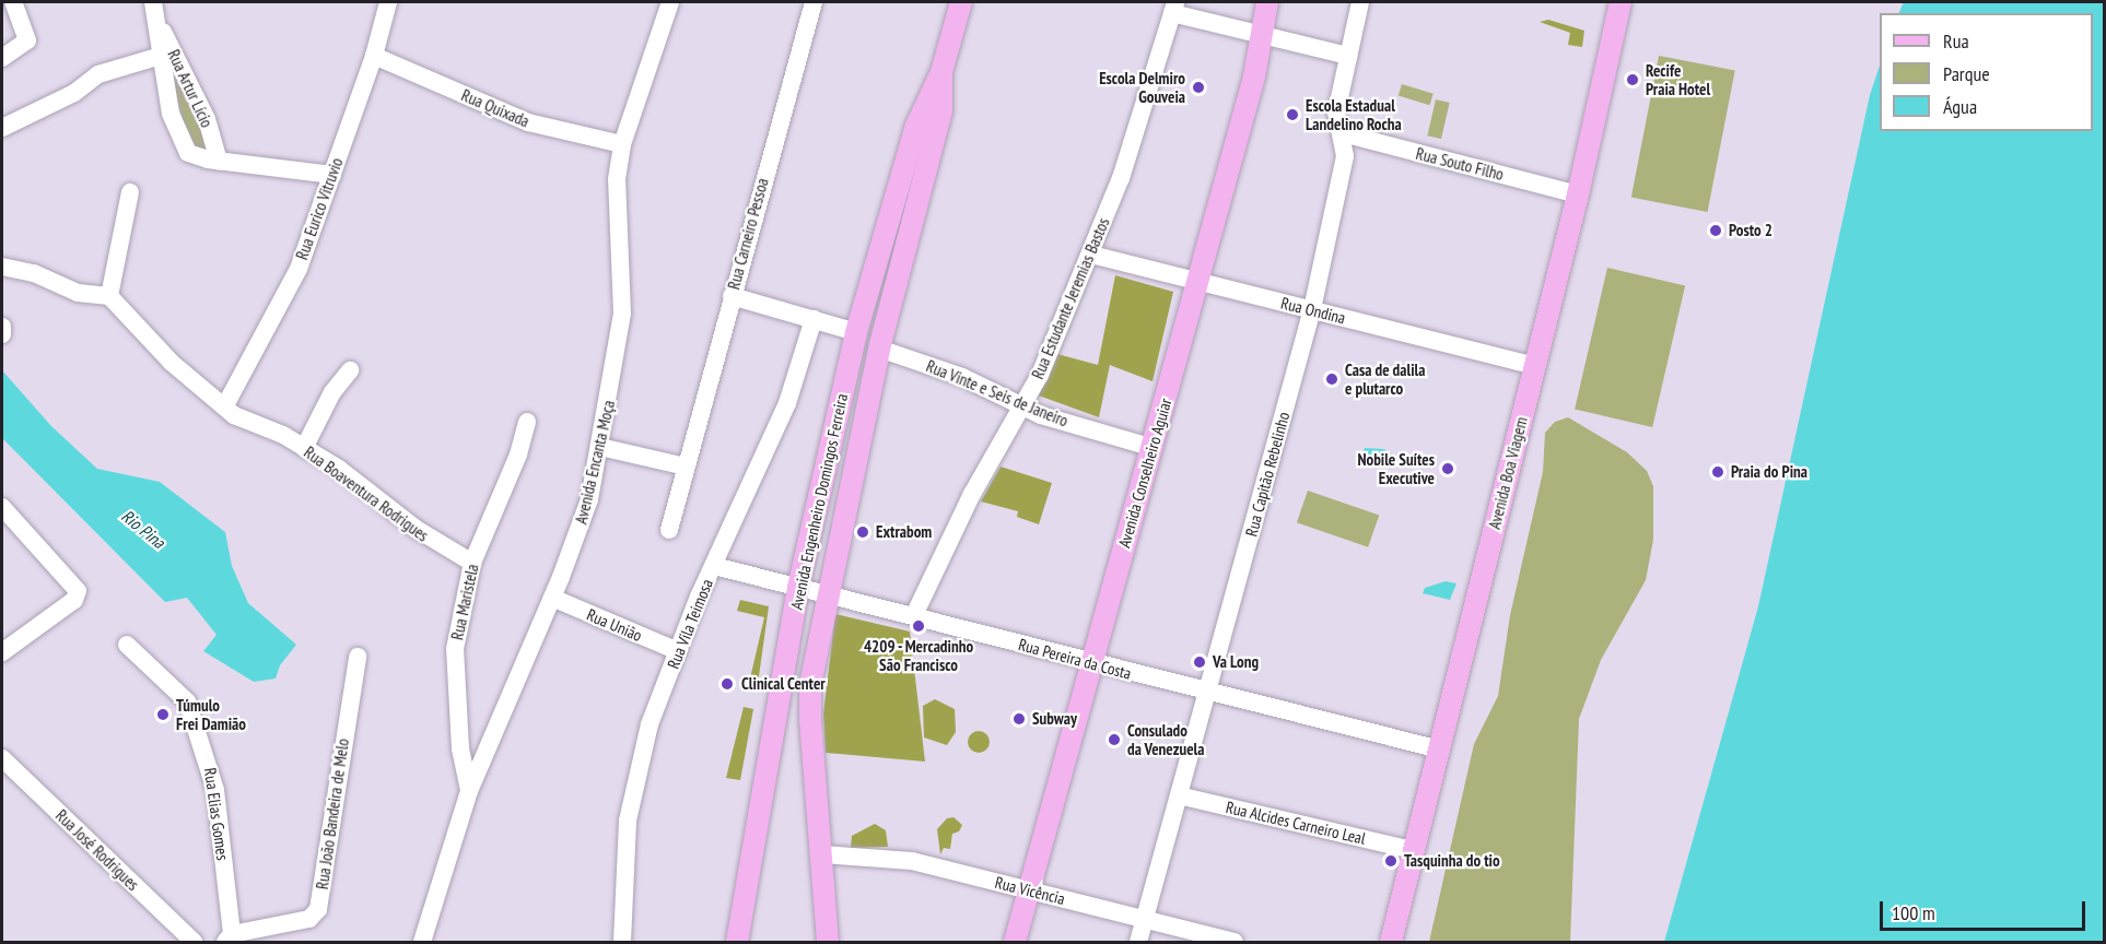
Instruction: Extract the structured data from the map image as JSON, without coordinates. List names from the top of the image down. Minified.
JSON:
{"streets":{"main road":["Avenida Conselheiro Aguiar","Avenida Boa Viagem","Avenida Engenheiro Domingos Ferreira"],"street":["Rua Artur Lício","Rua Quixada","Rua Souto Filho","Rua Eurico Vitruvio","Rua Carneiro Pessoa","Rua Estudante Jeremias Bastos","Rua Ondina","Rua Vinte e Seis de Janeiro","Avenida Encanta Moça","Rua Capitão Rebelinho","Rua Boaventura Rodrigues","Rua Maristela","Rua Vila Teimosa","Rua União","Rua Pereira da Costa","Rua Elias Gomes","Rua João Bandeira de Melo","Rua Alcides Carneiro Leal","Rua José Rodrigues","Rua Vicência"]},"crossings":[["Rua Artur Lício","Rua Eurico Vitruvio"],["Rua Quixada","Rua Eurico Vitruvio"],["Rua Quixada","Avenida Encanta Moça"],["Rua Souto Filho","Avenida Boa Viagem"],["Rua Souto Filho","Rua Capitão Rebelinho"],["Rua Eurico Vitruvio","Rua Boaventura Rodrigues"],["Rua Estudante Jeremias Bastos","Rua Ondina"],["Rua Estudante Jeremias Bastos","Rua Vinte e Seis de Janeiro"],["Rua Estudante Jeremias Bastos","Rua Pereira da Costa"],["Rua Ondina","Avenida Conselheiro Aguiar"],["Rua Ondina","Avenida Boa Viagem"],["Rua Ondina","Rua Capitão Rebelinho"],["Rua Vinte e Seis de Janeiro","Avenida Conselheiro Aguiar"],["Rua Vinte e Seis de Janeiro","Avenida Engenheiro Domingos Ferreira"],["Avenida Encanta Moça","Rua Maristela"],["Avenida Encanta Moça","Rua União"],["Avenida Conselheiro Aguiar","Rua Pereira da Costa"],["Avenida Conselheiro Aguiar","Rua Vicência"],["Avenida Boa Viagem","Rua Pereira da Costa"],["Avenida Boa Viagem","Rua Alcides Carneiro Leal"],["Rua Capitão Rebelinho","Rua Pereira da Costa"],["Rua Capitão Rebelinho","Rua Alcides Carneiro Leal"],["Rua Capitão Rebelinho","Rua Vicência"],["Rua Boaventura Rodrigues","Rua Maristela"],["Avenida Engenheiro Domingos Ferreira","Rua Pereira da Costa"],["Avenida Engenheiro Domingos Ferreira","Rua Vicência"],["Rua Vila Teimosa","Rua União"],["Rua Vila Teimosa","Rua Pereira da Costa"],["Rua Elias Gomes","Rua João Bandeira de Melo"]],"water":["Rio Pina"],"places":["Recife Praia Hotel","Escola Delmiro Gouveia","Escola Estadual Landelino Rocha","Posto 2","Casa de dalila e plutarco","Nobile Suítes Executive","Praia do Pina","Extrabom","4209 - Mercadinho São Francisco","Va Long","Clinical Center","Túmulo Frei Damião","Subway","Consulado da Venezuela","Tasquinha do tio"],"legend":["Rua","Parque","Água"],"scale_bar":"100 m"}
